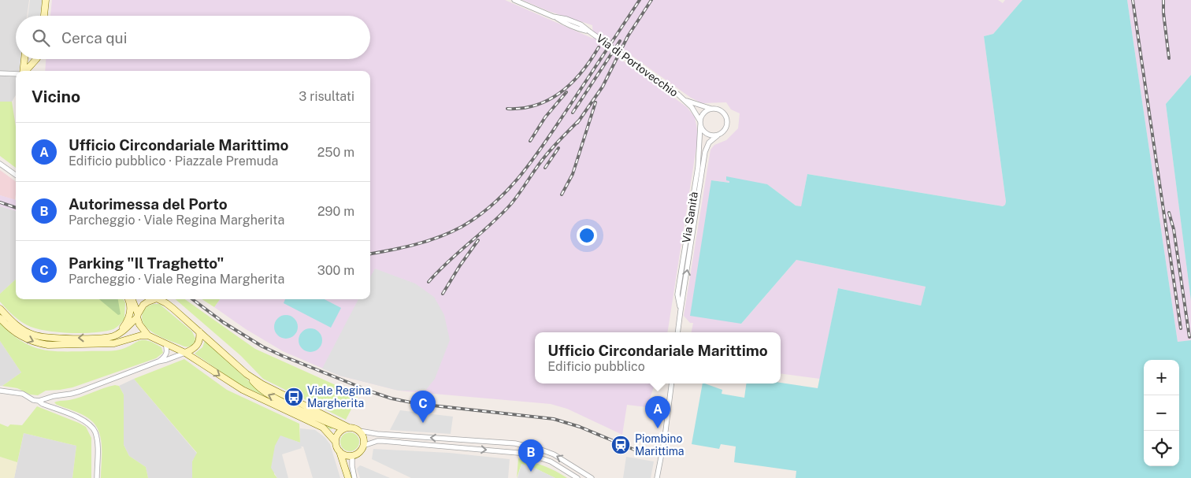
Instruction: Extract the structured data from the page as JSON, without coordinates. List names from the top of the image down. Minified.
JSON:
{"streets":{"street":["Via di Portovecchio","Via Sanità"]},"crossings":[["Via di Portovecchio","Via Sanità"]],"places":{"bus stop":["Viale Regina Margherita"],"station":["Piombino Marittima"]},"page":{"search":"Cerca qui","heading":["Vicino","3 risultati"],"list":[{"mark":"A","name":"Ufficio Circondariale Marittimo","note":"Edificio pubblico · Piazzale Premuda","value":"250 m"},{"mark":"B","name":"Autorimessa del Porto","note":"Parcheggio · Viale Regina Margherita","value":"290 m"},{"mark":"C","name":"Parking \"Il Traghetto\"","note":"Parcheggio · Viale Regina Margherita","value":"300 m"}],"popup":["Ufficio Circondariale Marittimo","Edificio pubblico"],"map_buttons":["+","−"],"pins":["C","A","B"]}}
